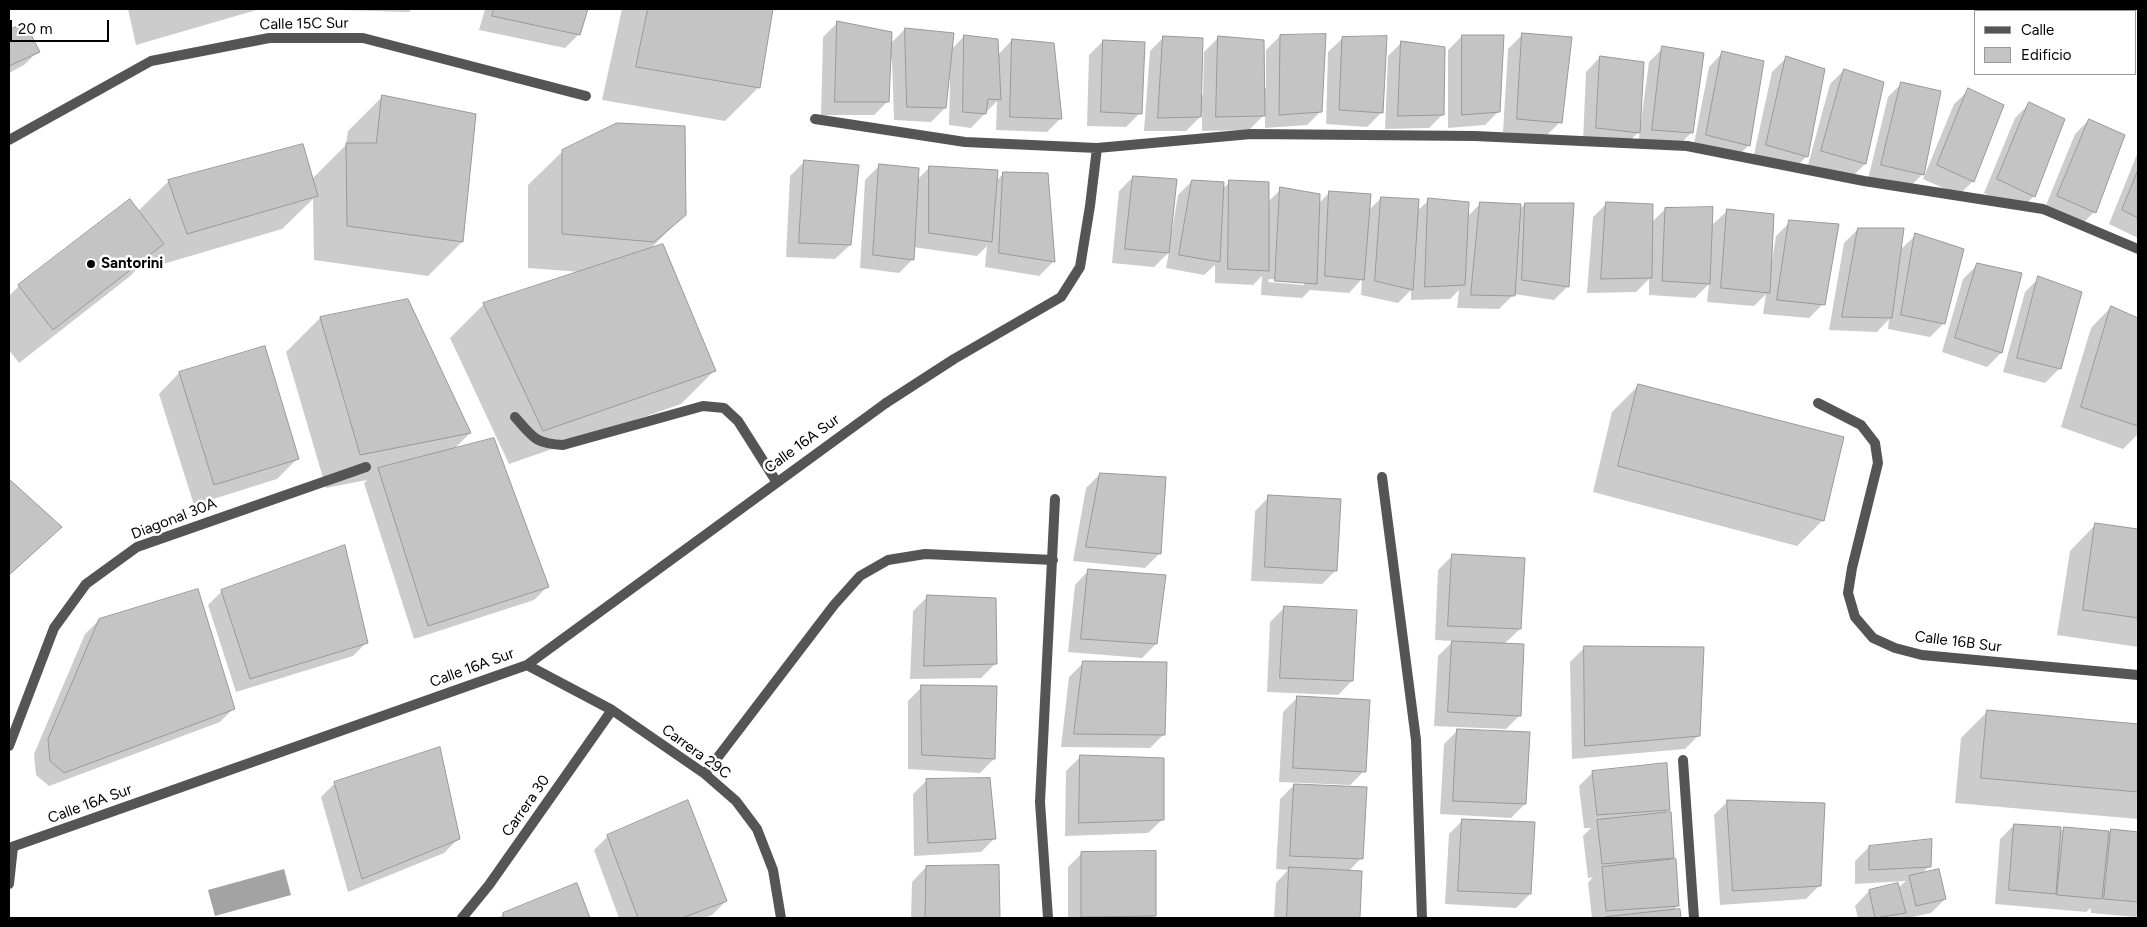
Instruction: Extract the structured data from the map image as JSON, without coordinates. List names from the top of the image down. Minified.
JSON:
{"streets":{"street":["Calle 15C Sur","Calle 16A Sur","Diagonal 30A","Calle 16B Sur","Carrera 29C","Carrera 30"]},"crossings":[["Calle 16A Sur","Carrera 29C"],["Carrera 29C","Carrera 30"]],"places":["Santorini"],"legend":["Calle","Edificio"],"scale_bar":"20 m"}
